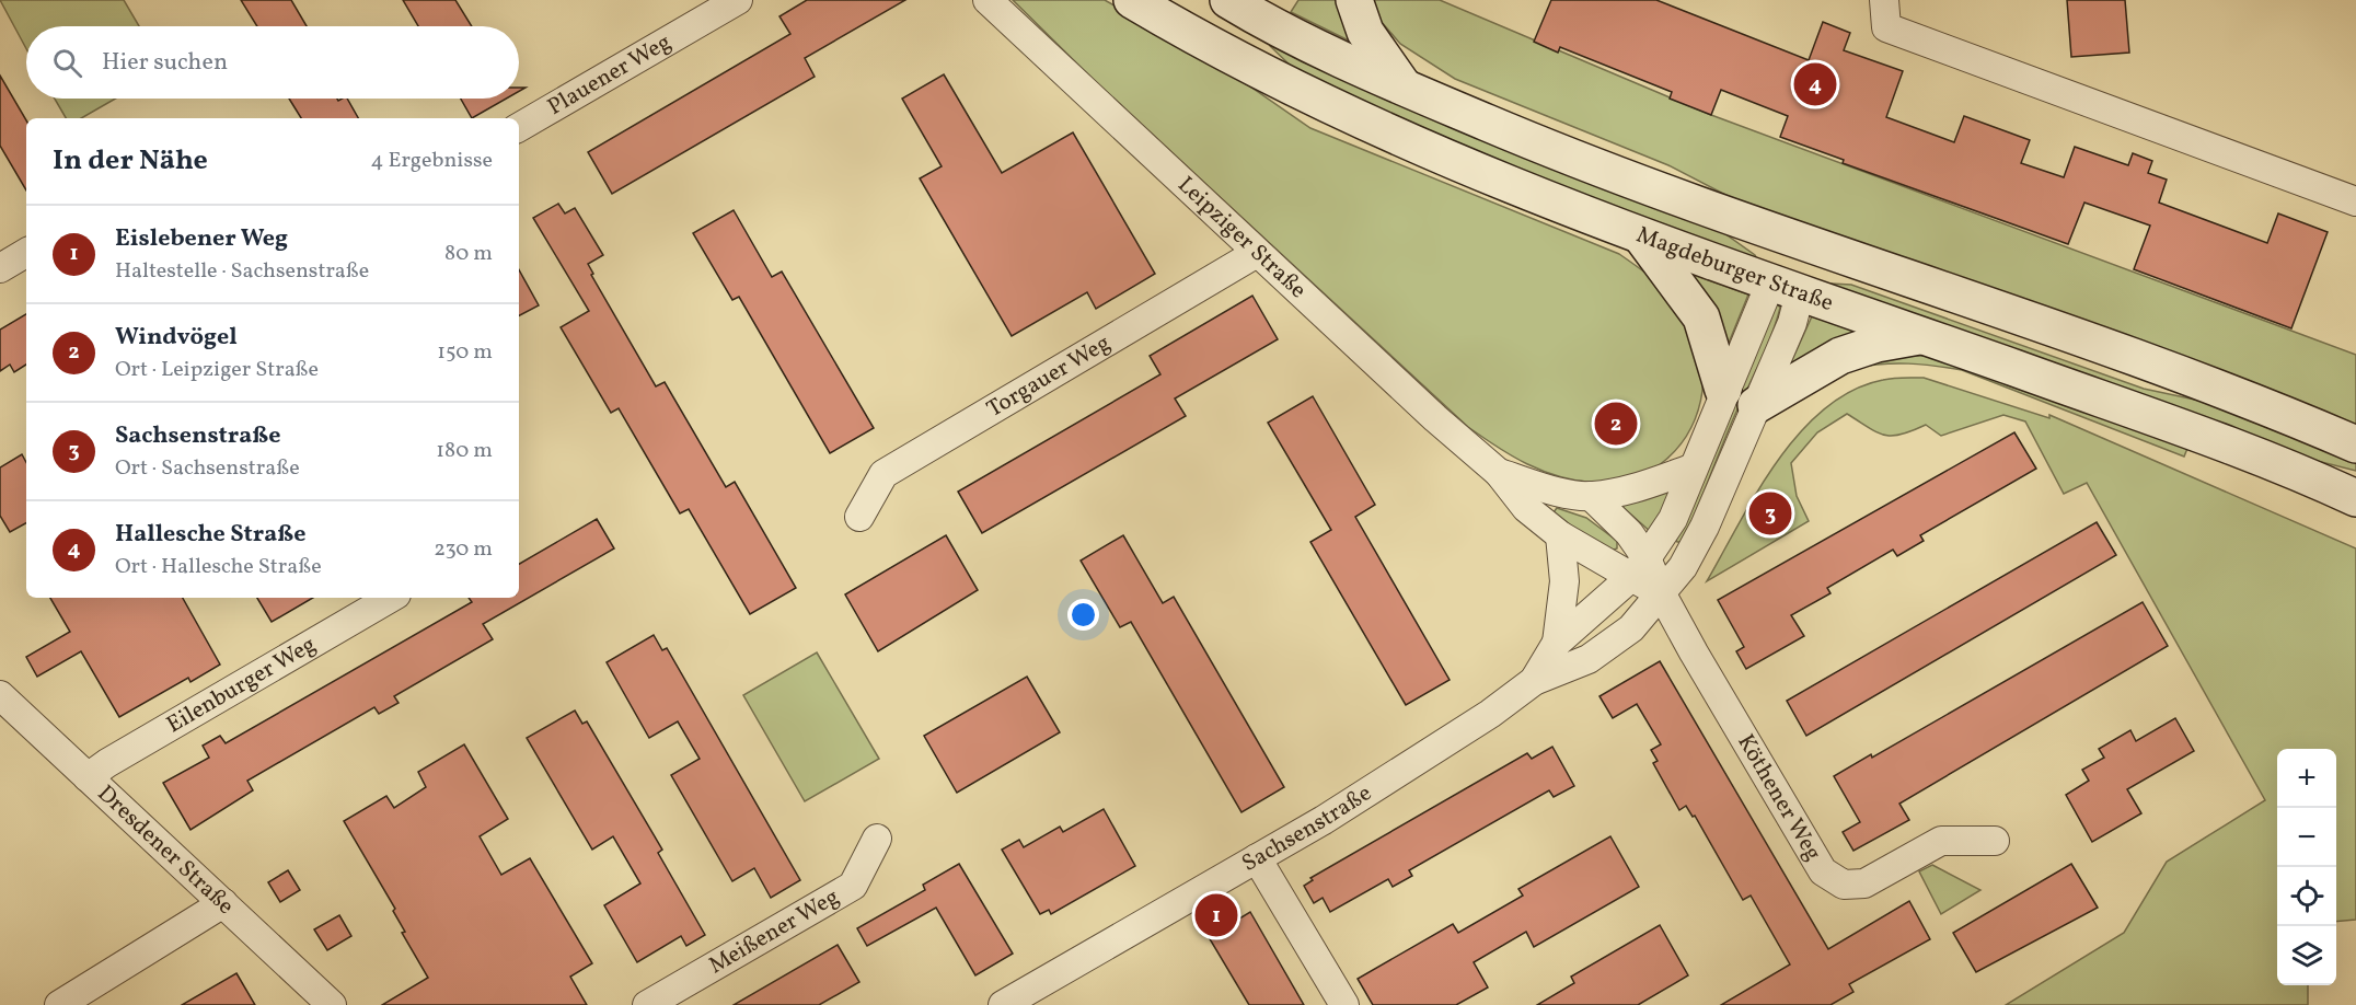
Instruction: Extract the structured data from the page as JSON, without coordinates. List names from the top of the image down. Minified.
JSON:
{"streets":{"main road":["Magdeburger Straße"],"street":["Plauener Weg","Leipziger Straße","Torgauer Weg","Eilenburger Weg","Köthener Weg","Sachsenstraße","Dresdener Straße","Meißener Weg"]},"crossings":[["Leipziger Straße","Torgauer Weg"],["Leipziger Straße","Sachsenstraße"],["Magdeburger Straße","Sachsenstraße"],["Eilenburger Weg","Dresdener Straße"],["Köthener Weg","Sachsenstraße"]],"page":{"search":"Hier suchen","pins":["4","2","3","1"],"heading":["In der Nähe","4 Ergebnisse"],"list":[{"mark":"1","name":"Eislebener Weg","note":"Haltestelle · Sachsenstraße","value":"80 m"},{"mark":"2","name":"Windvögel","note":"Ort · Leipziger Straße","value":"150 m"},{"mark":"3","name":"Sachsenstraße","note":"Ort · Sachsenstraße","value":"180 m"},{"mark":"4","name":"Hallesche Straße","note":"Ort · Hallesche Straße","value":"230 m"}],"map_buttons":["+","−"]}}
